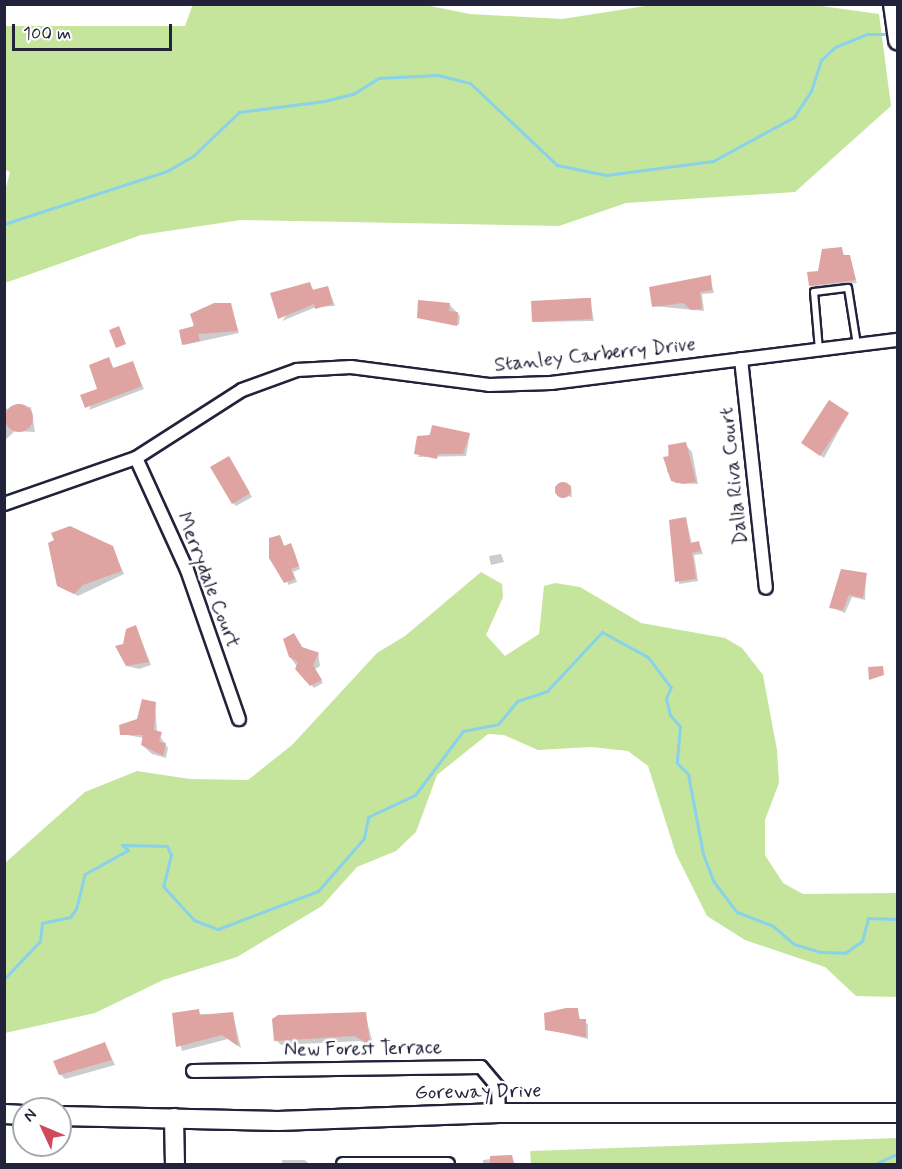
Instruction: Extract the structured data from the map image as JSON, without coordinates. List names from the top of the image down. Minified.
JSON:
{"streets":{"street":["Stanley Carberry Drive","Dalla Riva Court","Merrydale Court","New Forest Terrace","Goreway Drive"]},"crossings":[["Stanley Carberry Drive","Dalla Riva Court"],["Stanley Carberry Drive","Merrydale Court"],["New Forest Terrace","Goreway Drive"]],"scale_bar":"100 m","north":"top left"}
